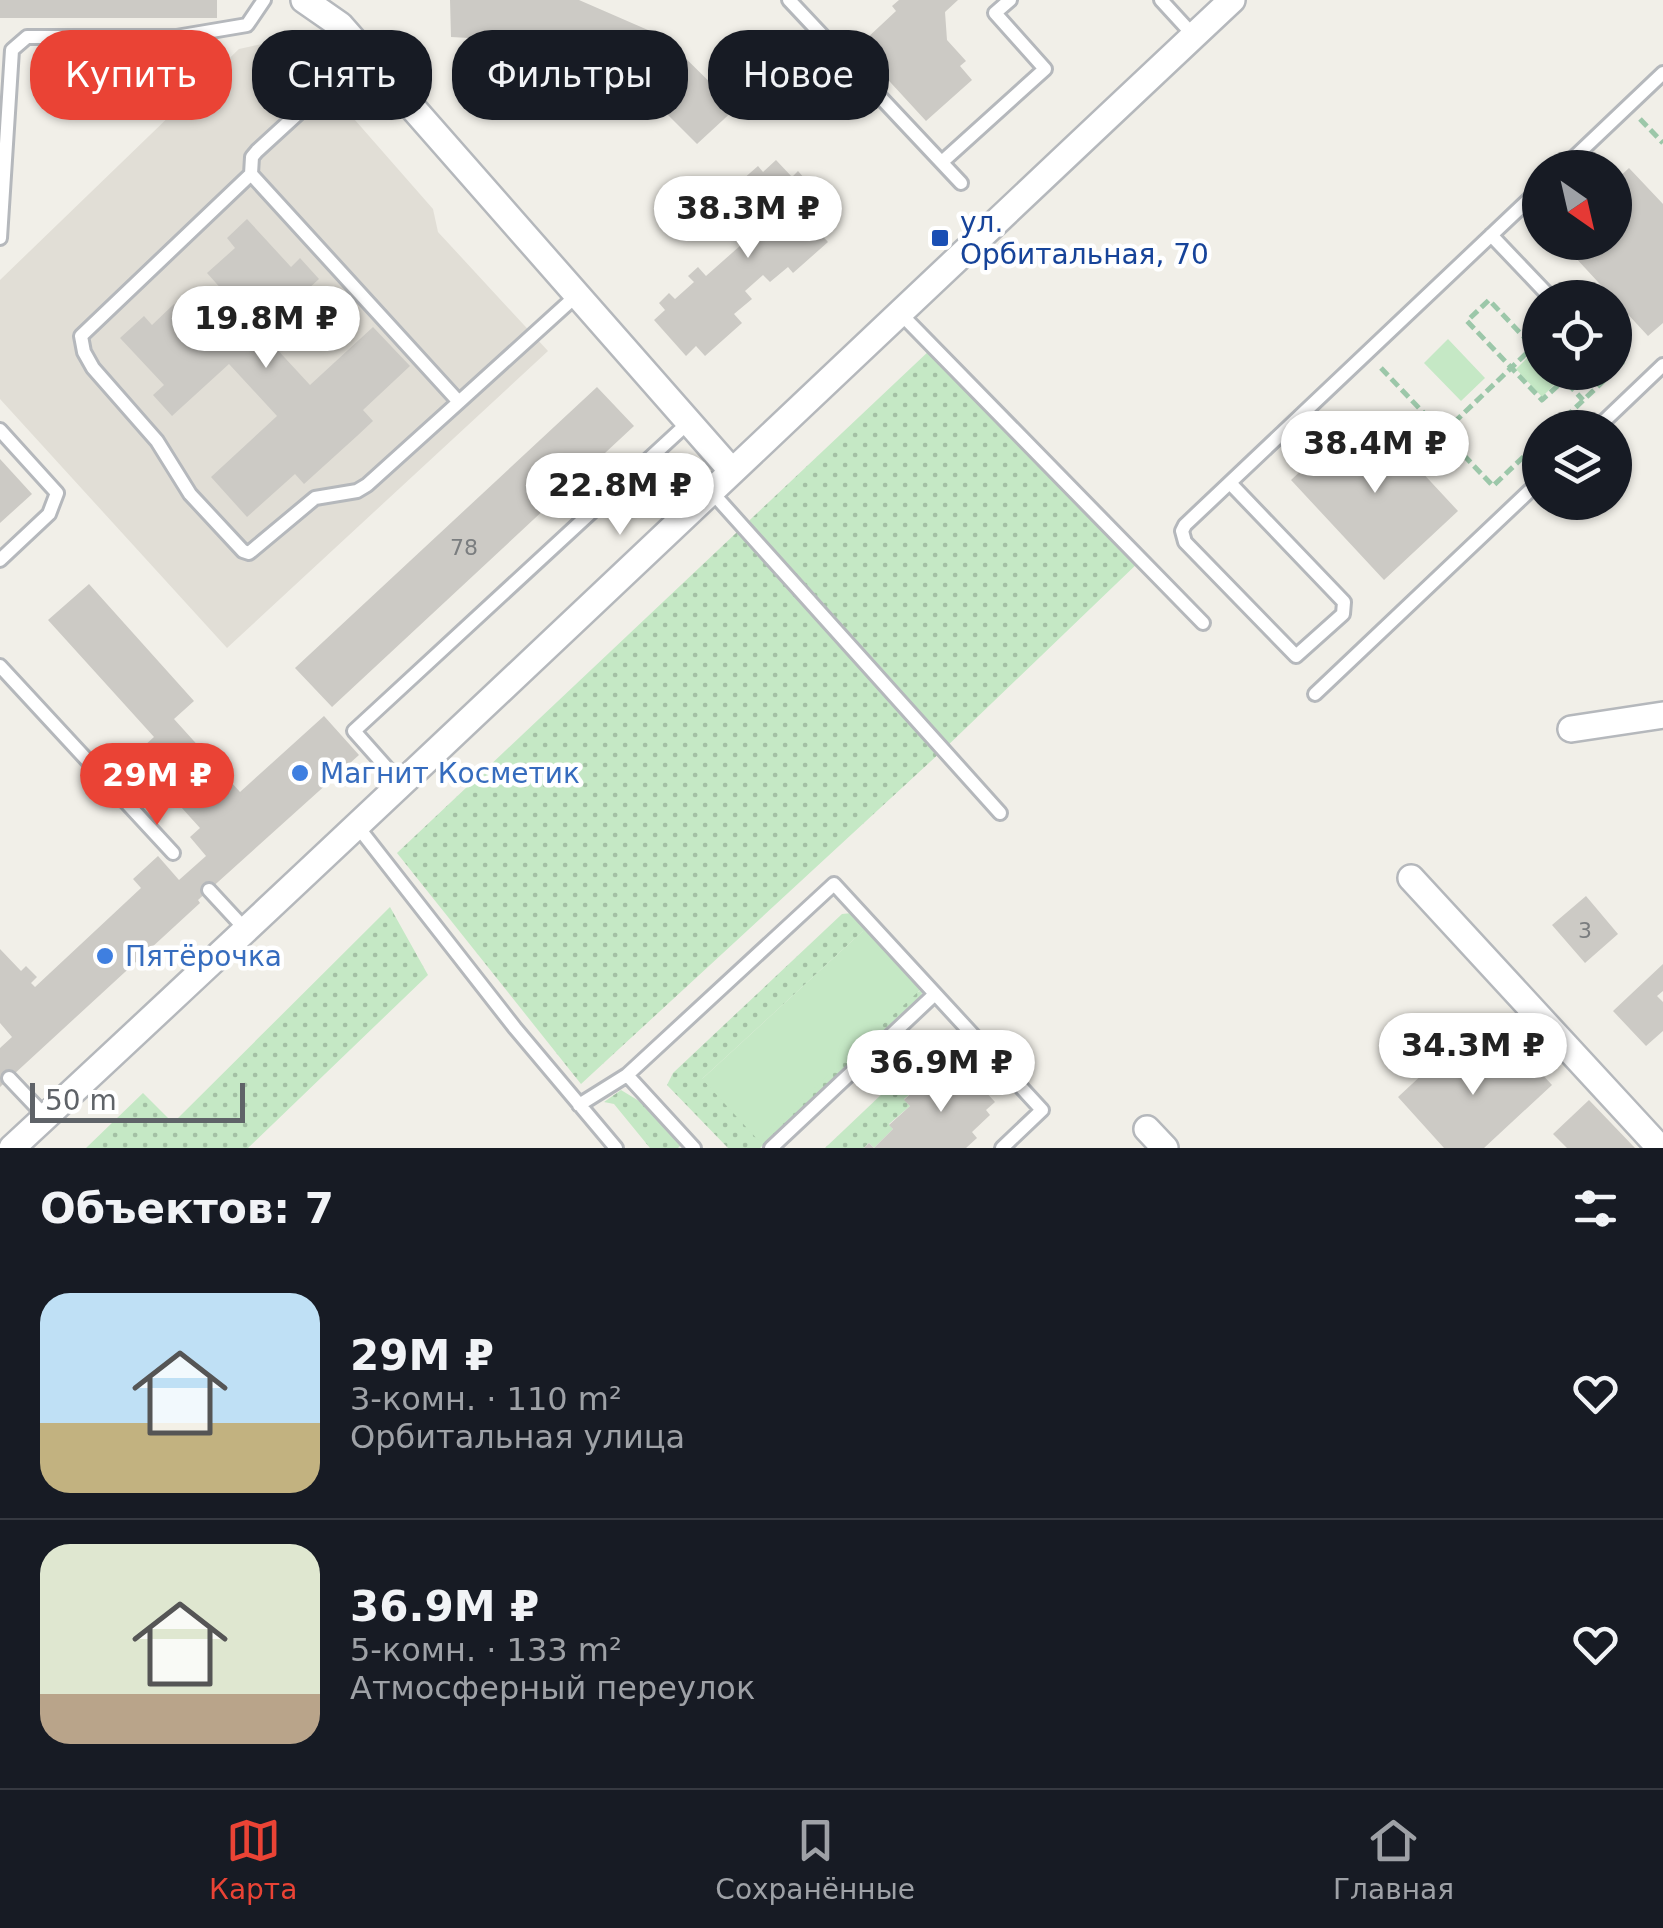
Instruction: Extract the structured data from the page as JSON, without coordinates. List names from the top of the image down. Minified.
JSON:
{"places":{"transit":["ул. Орбитальная, 70"],"other":["Магнит Косметик","Пятёрочка"]},"house_numbers":["78","3"],"scale_bar":"50 m","north":"bottom right","page":{"chip":["Купить","Снять","Фильтры","Новое"],"price":["38.3M ₽","19.8M ₽","38.4M ₽","22.8M ₽","29M ₽","34.3M ₽","36.9M ₽"],"scale":"50 m","heading":"Объектов: 7","list":[{"name":"29M ₽","note":"3-комн. · 110 m² · Орбитальная улица"},{"name":"36.9M ₽","note":"5-комн. · 133 m² · Атмосферный переулок"}],"tabs":["Карта","Сохранённые","Главная"]}}
